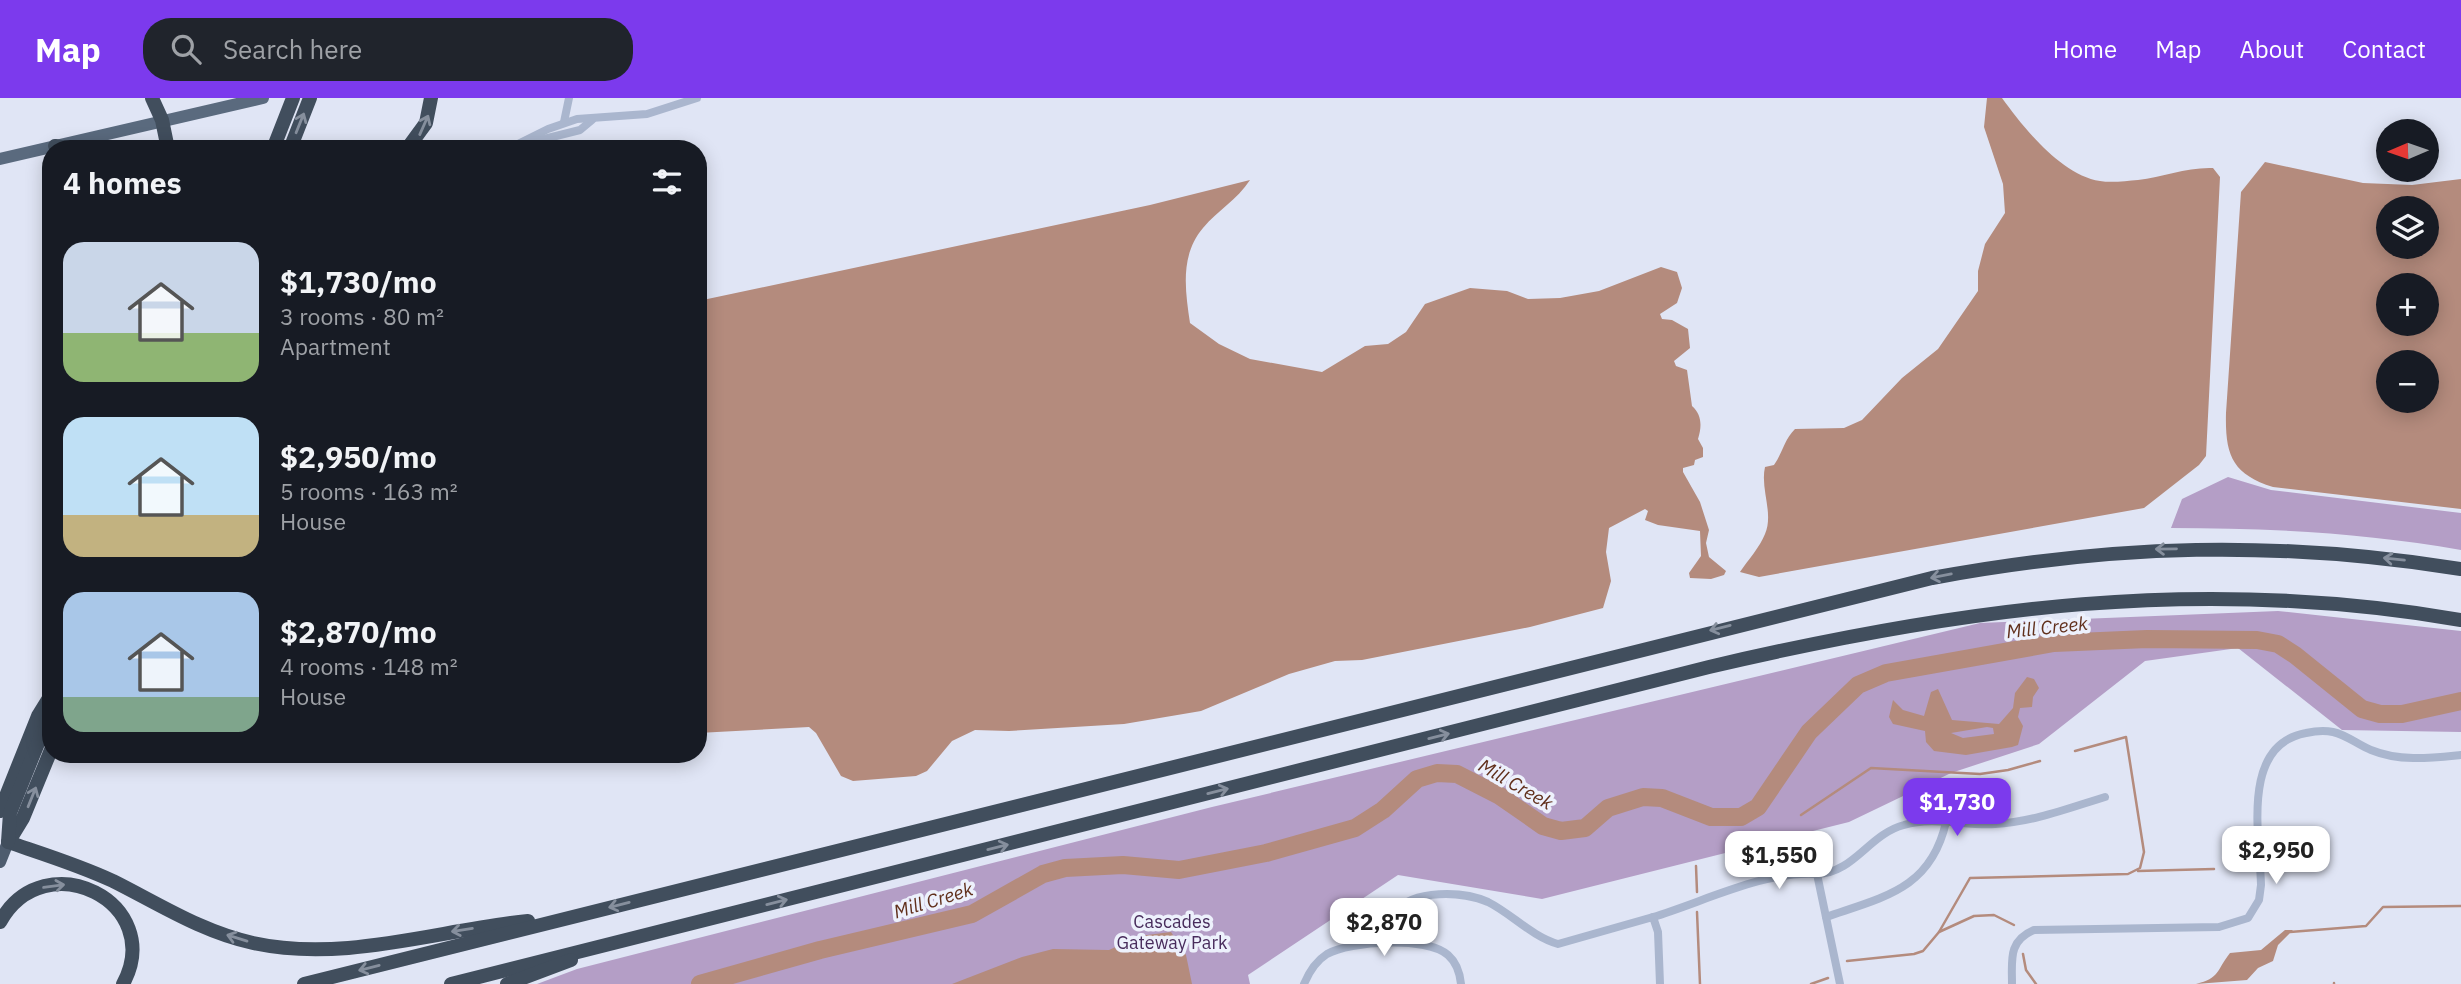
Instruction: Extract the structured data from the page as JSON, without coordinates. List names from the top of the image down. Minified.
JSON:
{"water":["Mill Creek"],"parks":["Cascades Gateway Park"],"north":"left","page":{"header":"Map","search":"Search here","nav":["Home","Map","About","Contact"],"map_buttons":["+","−"],"heading":"4 homes","list":[{"name":"$1,730/mo","note":"3 rooms · 80 m² · Apartment"},{"name":"$2,950/mo","note":"5 rooms · 163 m² · House"},{"name":"$2,870/mo","note":"4 rooms · 148 m² · House"}],"price":["$1,730","$2,950","$1,550","$2,870"]}}
